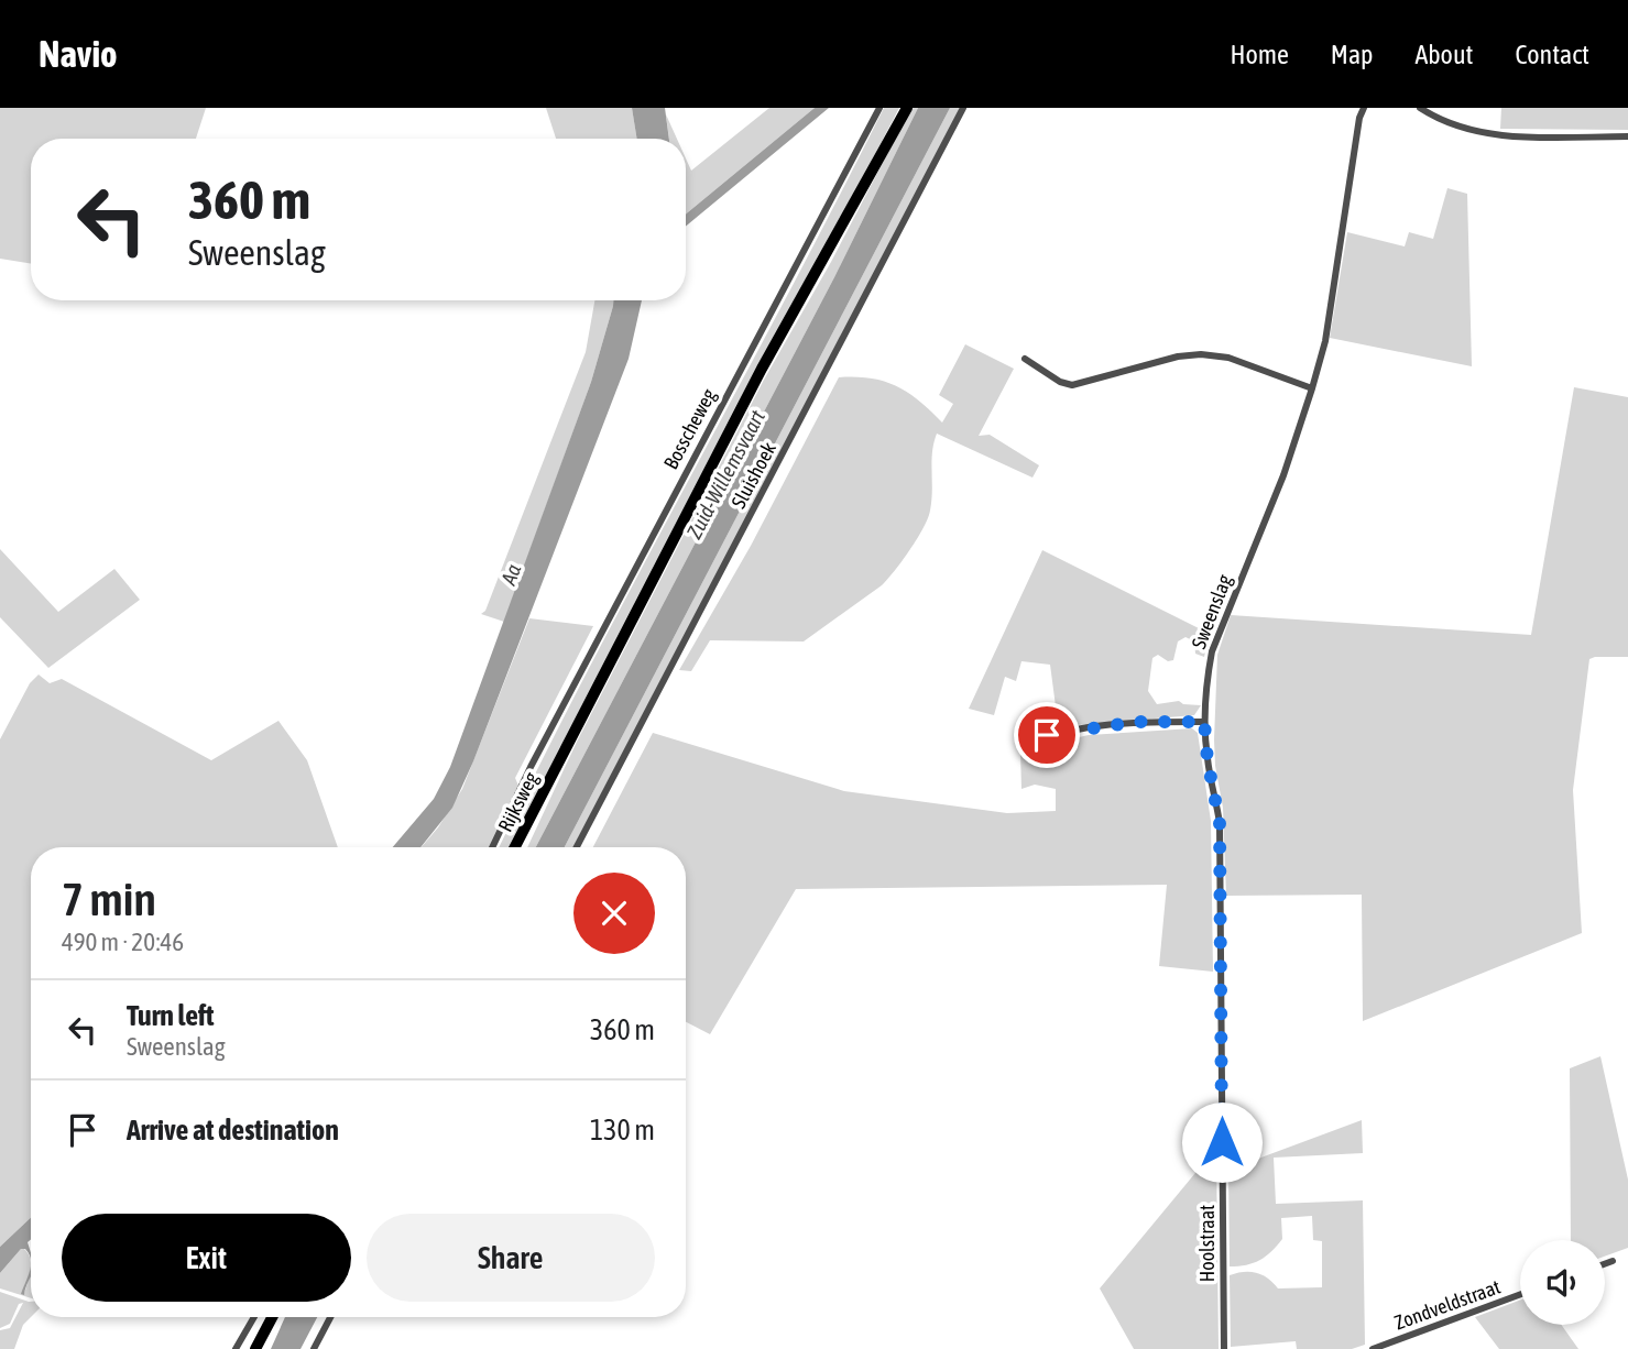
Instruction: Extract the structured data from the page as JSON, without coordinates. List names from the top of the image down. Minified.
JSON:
{"streets":{"main road":["Bosscheweg","Rijksweg"],"street":["Sluishoek","Sweenslag","Hoolstraat","Zondveldstraat"]},"crossings":[["Bosscheweg","Rijksweg"],["Sweenslag","Hoolstraat"]],"water":["Zuid-Willemsvaart","Aa"],"page":{"header":"Navio","nav":["Home","Map","About","Contact"],"turn":["360 m","Sweenslag"],"heading":["7 min","490 m · 20:46"],"list":[{"name":"Turn left","note":"Sweenslag","value":"360 m"},{"name":"Arrive at destination","value":"130 m"}],"buttons":["Exit","Share"]}}
